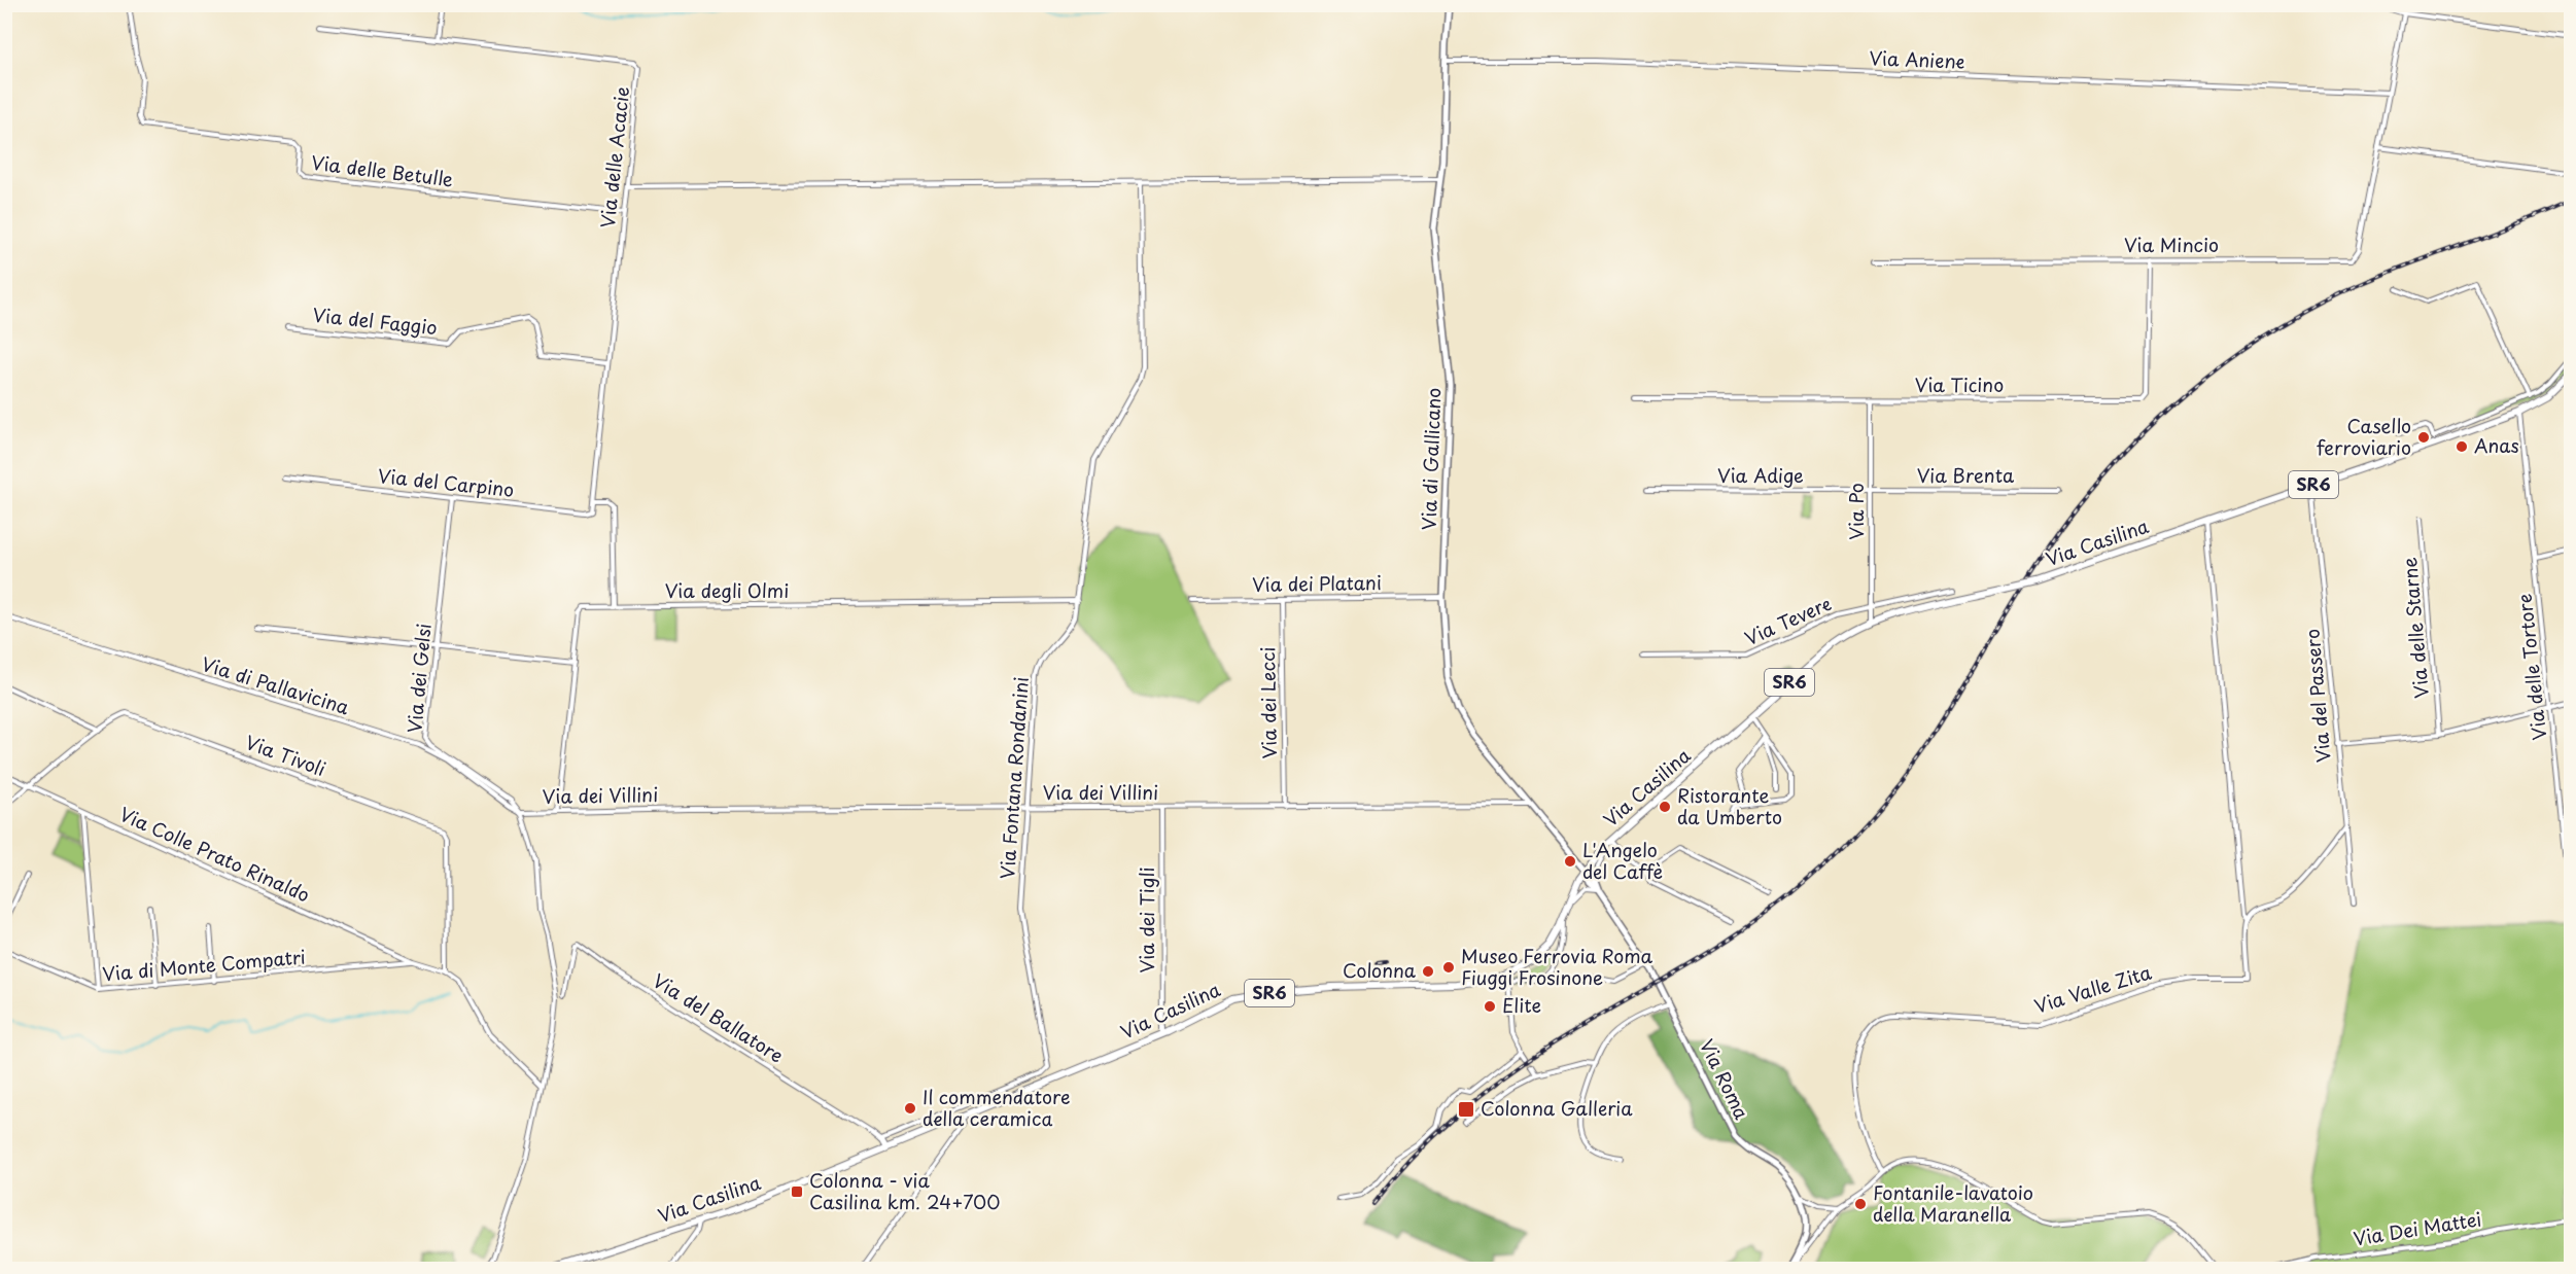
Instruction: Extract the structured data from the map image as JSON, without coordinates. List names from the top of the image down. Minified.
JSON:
{"streets":{"main road":["SR6","Via Casilina"],"street":["Via Aniene","Via delle Acacie","Via delle Betulle","Via Mincio","Via del Faggio","Via Ticino","Via di Gallicano","Via Adige","Via Brenta","Via del Carpino","Via Po","Via dei Platani","Via degli Olmi","Via Tevere","Via delle Starne","Via delle Tortore","Via dei Gelsi","Via di Pallavicina","Via del Passero","Via dei Lecci","Via Tivoli","Via Fontana Rondanini","Via dei Villini","Via Colle Prato Rinaldo","Via dei Tigli","Via di Monte Compatri","Via Valle Zita","Via del Ballatore","Via Roma","Via Dei Mattei"]},"crossings":[["Via Aniene","Via Mincio"],["Via Aniene","Via di Gallicano"],["Via delle Acacie","Via delle Betulle"],["Via delle Acacie","Via del Faggio"],["Via delle Acacie","Via del Carpino"],["Via Mincio","Via Ticino"],["Via Ticino","Via Po"],["Via di Gallicano","Via Casilina"],["Via di Gallicano","Via dei Platani"],["Via di Gallicano","Via dei Villini"],["Via di Gallicano","Via Roma"],["Via Adige","Via Brenta"],["Via Adige","Via Po"],["Via Brenta","Via Po"],["Via del Carpino","Via dei Gelsi"],["Via Po","Via Casilina"],["Via Po","Via Tevere"],["Via Casilina","Via delle Tortore"],["Via Casilina","Via del Passero"],["Via Casilina","Via dei Tigli"],["Via Casilina","Via del Ballatore"],["Via Casilina","Via Roma"],["Via dei Platani","Via dei Lecci"],["Via degli Olmi","Via Fontana Rondanini"],["Via degli Olmi","Via dei Villini"],["Via dei Gelsi","Via di Pallavicina"],["Via dei Gelsi","Via dei Villini"],["Via di Pallavicina","Via dei Villini"],["Via dei Lecci","Via dei Villini"],["Via Tivoli","Via Colle Prato Rinaldo"],["Via Fontana Rondanini","Via dei Villini"],["Via Fontana Rondanini","Via del Ballatore"],["Via dei Villini","Via dei Tigli"],["Via Colle Prato Rinaldo","Via di Monte Compatri"]],"places":{"other":["Casello ferroviario","Anas","Ristorante da Umberto","L'Angelo del Caffè","Museo Ferrovia Roma Fiuggi Frosinone","Colonna","Elite","Il commendatore della ceramica","Fontanile-lavatoio della Maranella"],"transit":["Colonna Galleria","Colonna - via Casilina km. 24+700"]}}
